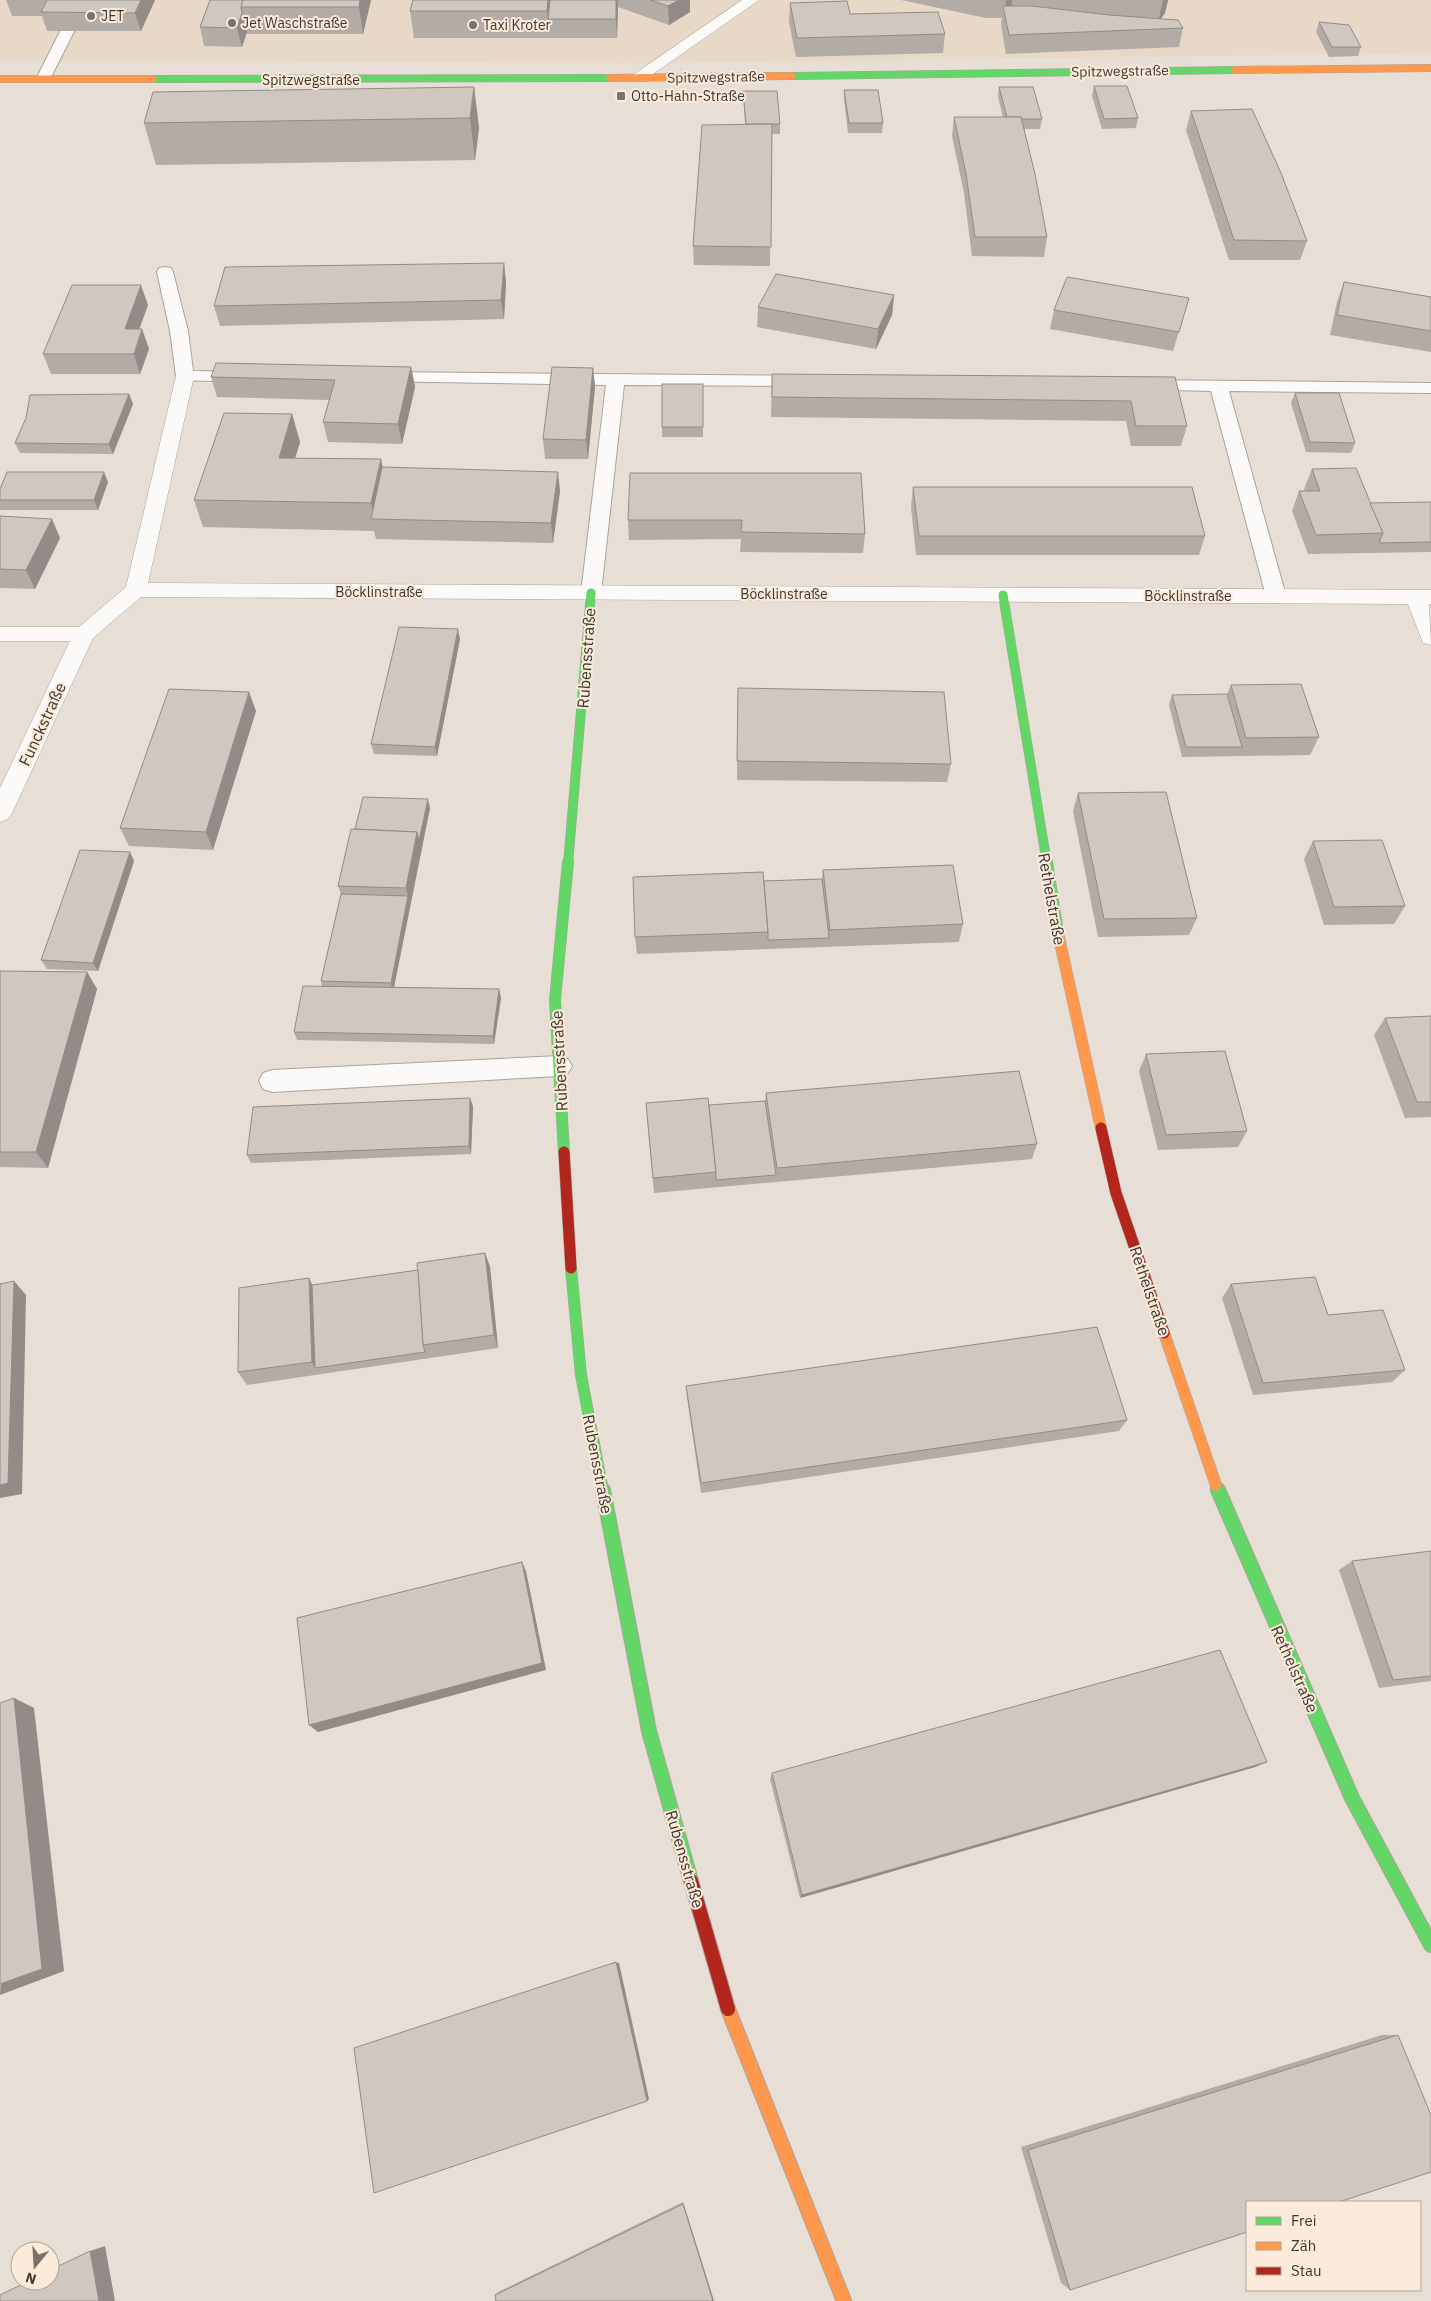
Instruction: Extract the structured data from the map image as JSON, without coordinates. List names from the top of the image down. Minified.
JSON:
{"streets":{"street":["Spitzwegstraße","Böcklinstraße","Rubensstraße","Funckstraße","Rethelstraße"]},"crossings":[["Böcklinstraße","Rubensstraße"],["Böcklinstraße","Rethelstraße"]],"places":{"other":["JET","Jet Waschstraße","Taxi Kroter"],"transit":["Otto-Hahn-Straße"]},"legend":["Frei","Zäh","Stau"],"north":"bottom"}
